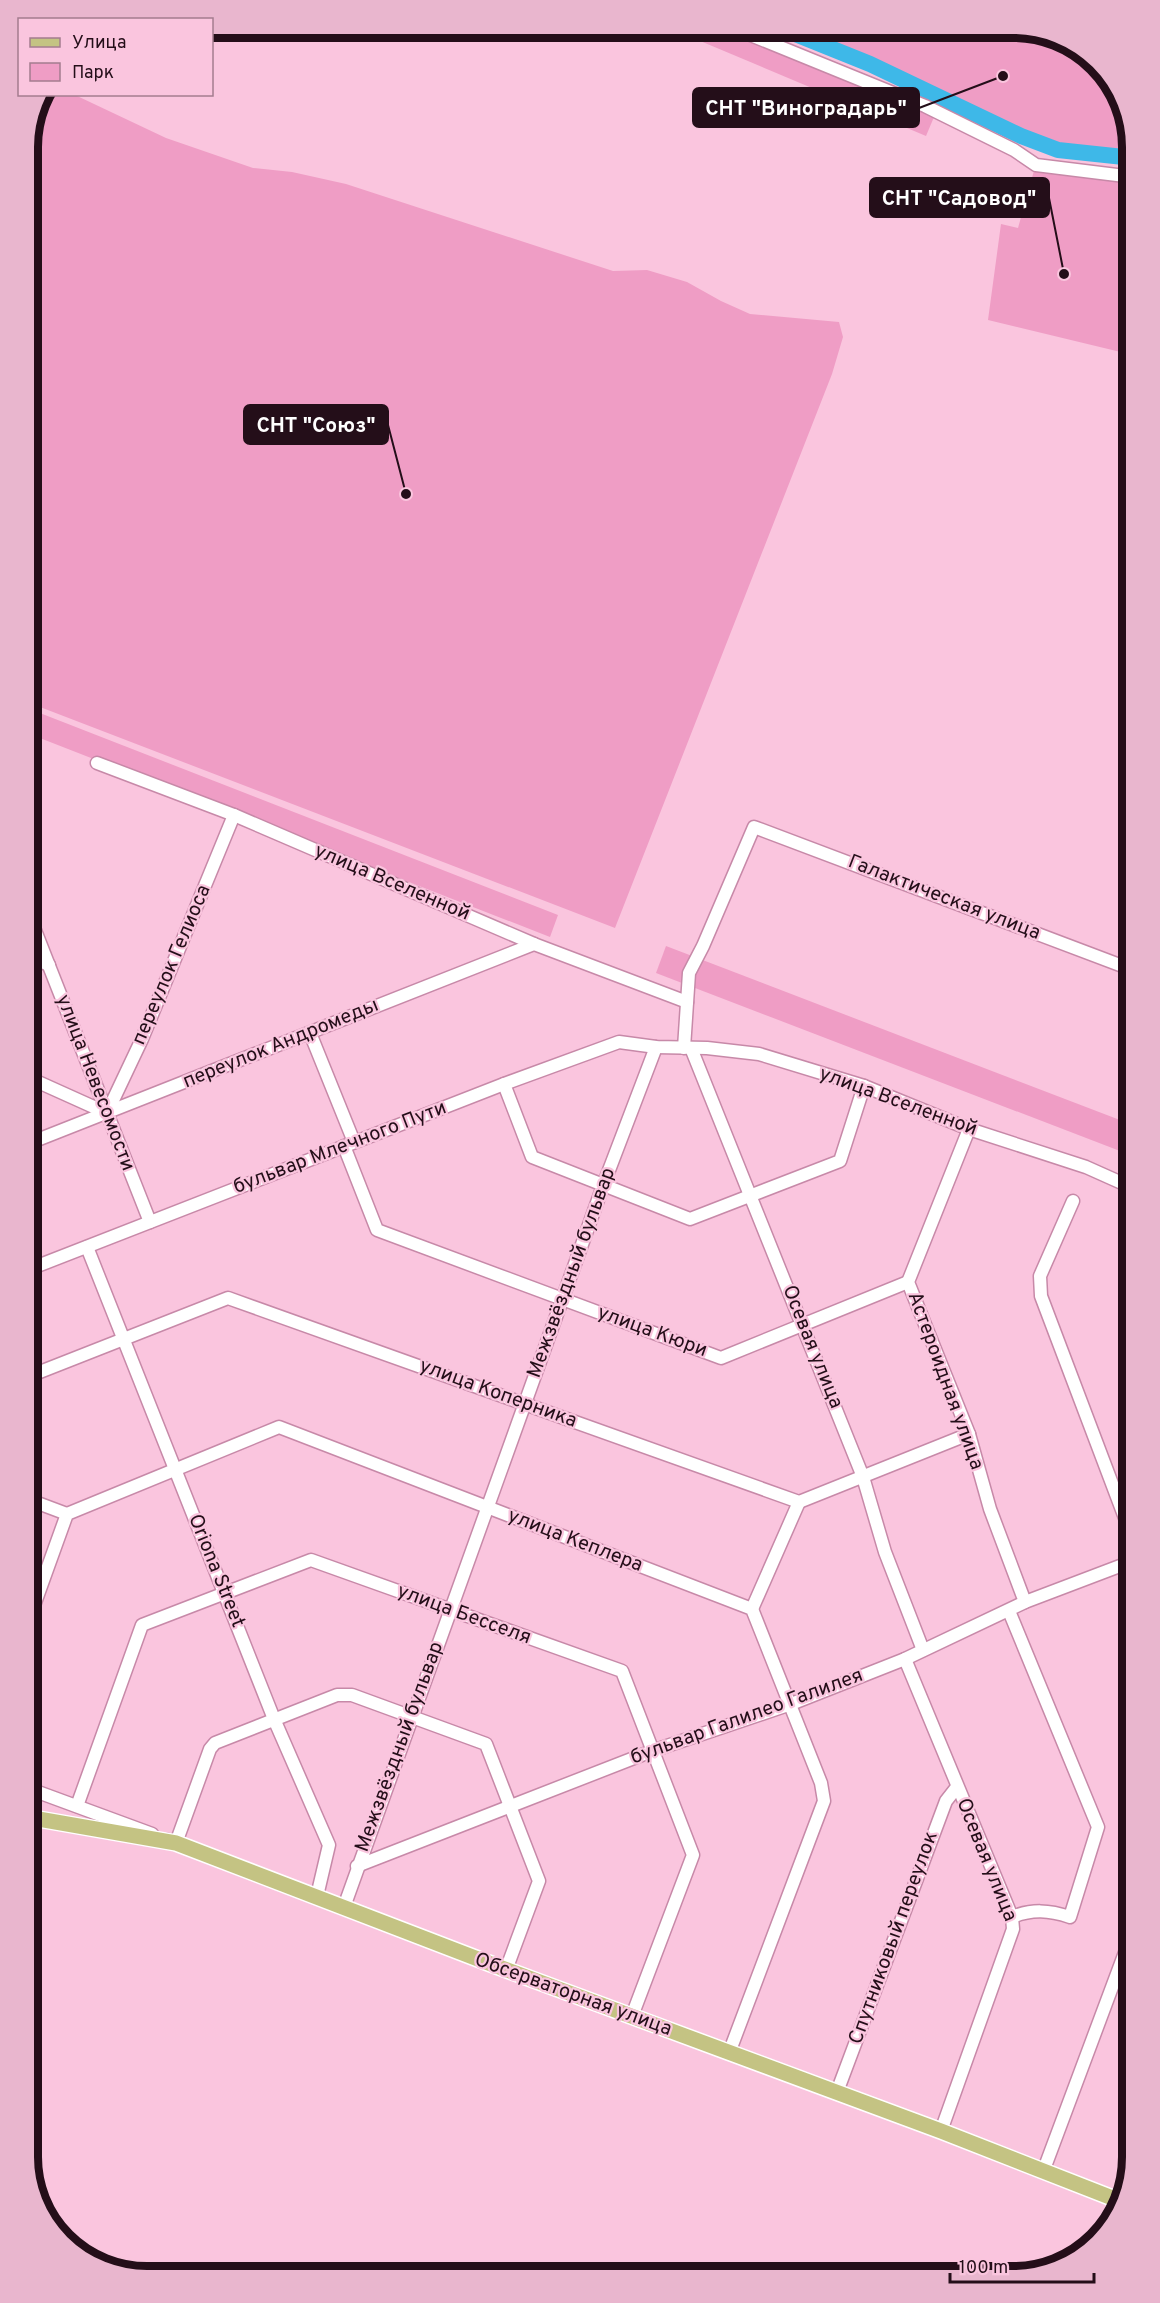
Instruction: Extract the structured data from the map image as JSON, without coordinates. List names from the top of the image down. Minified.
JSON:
{"streets":{"main road":["Обсерваторная улица"],"street":["улица Вселенной","Галактическая улица","переулок Гелиоса","переулок Андромеды","улица Невесомости","бульвар Млечного Пути","Межзвёздный бульвар","улица Кюри","Осевая улица","Астероидная улица","улица Коперника","улица Кеплера","Oriona Street","улица Бесселя","бульвар Галилео Галилея","Спутниковый переулок"]},"crossings":[["улица Вселенной","Галактическая улица"],["улица Вселенной","переулок Гелиоса"],["улица Вселенной","переулок Андромеды"],["улица Вселенной","бульвар Млечного Пути"],["улица Вселенной","Межзвёздный бульвар"],["улица Вселенной","Осевая улица"],["улица Вселенной","Астероидная улица"],["переулок Гелиоса","переулок Андромеды"],["переулок Гелиоса","улица Невесомости"],["переулок Андромеды","улица Невесомости"],["переулок Андромеды","улица Кюри"],["улица Невесомости","бульвар Млечного Пути"],["бульвар Млечного Пути","Межзвёздный бульвар"],["бульвар Млечного Пути","улица Кюри"],["бульвар Млечного Пути","Oriona Street"],["Межзвёздный бульвар","улица Кюри"],["Межзвёздный бульвар","улица Коперника"],["Межзвёздный бульвар","улица Кеплера"],["Межзвёздный бульвар","улица Бесселя"],["Межзвёздный бульвар","бульвар Галилео Галилея"],["Межзвёздный бульвар","Обсерваторная улица"],["улица Кюри","Осевая улица"],["улица Кюри","Астероидная улица"],["Осевая улица","бульвар Галилео Галилея"],["Осевая улица","Спутниковый переулок"],["Осевая улица","Обсерваторная улица"],["Астероидная улица","бульвар Галилео Галилея"],["улица Коперника","Oriona Street"],["улица Кеплера","Oriona Street"],["Oriona Street","улица Бесселя"],["Oriona Street","Обсерваторная улица"],["улица Бесселя","бульвар Галилео Галилея"],["улица Бесселя","Обсерваторная улица"],["Спутниковый переулок","Обсерваторная улица"]],"places":["СНТ \"Виноградарь\"","СНТ \"Садовод\"","СНТ \"Союз\""],"legend":["Улица","Парк"],"scale_bar":"100 m"}
